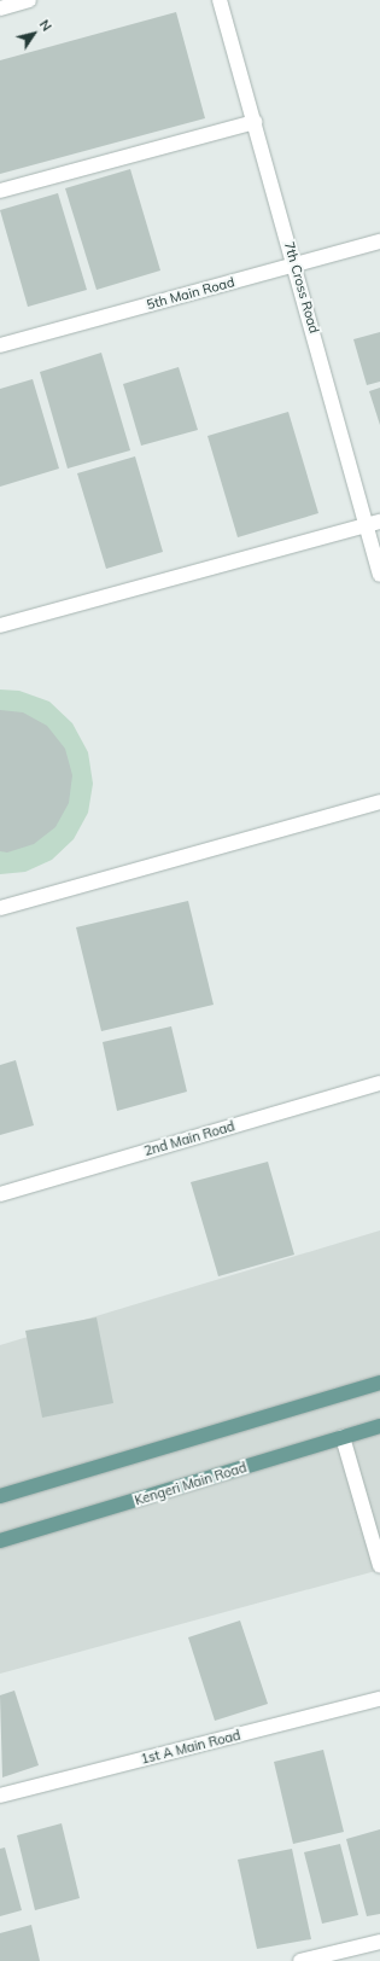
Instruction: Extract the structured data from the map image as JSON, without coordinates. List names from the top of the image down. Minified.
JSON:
{"streets":{"main road":["Kengeri Main Road"],"street":["7th Cross Road","5th Main Road","2nd Main Road","1st A Main Road"]},"crossings":[["7th Cross Road","5th Main Road"]],"north":"top right"}
